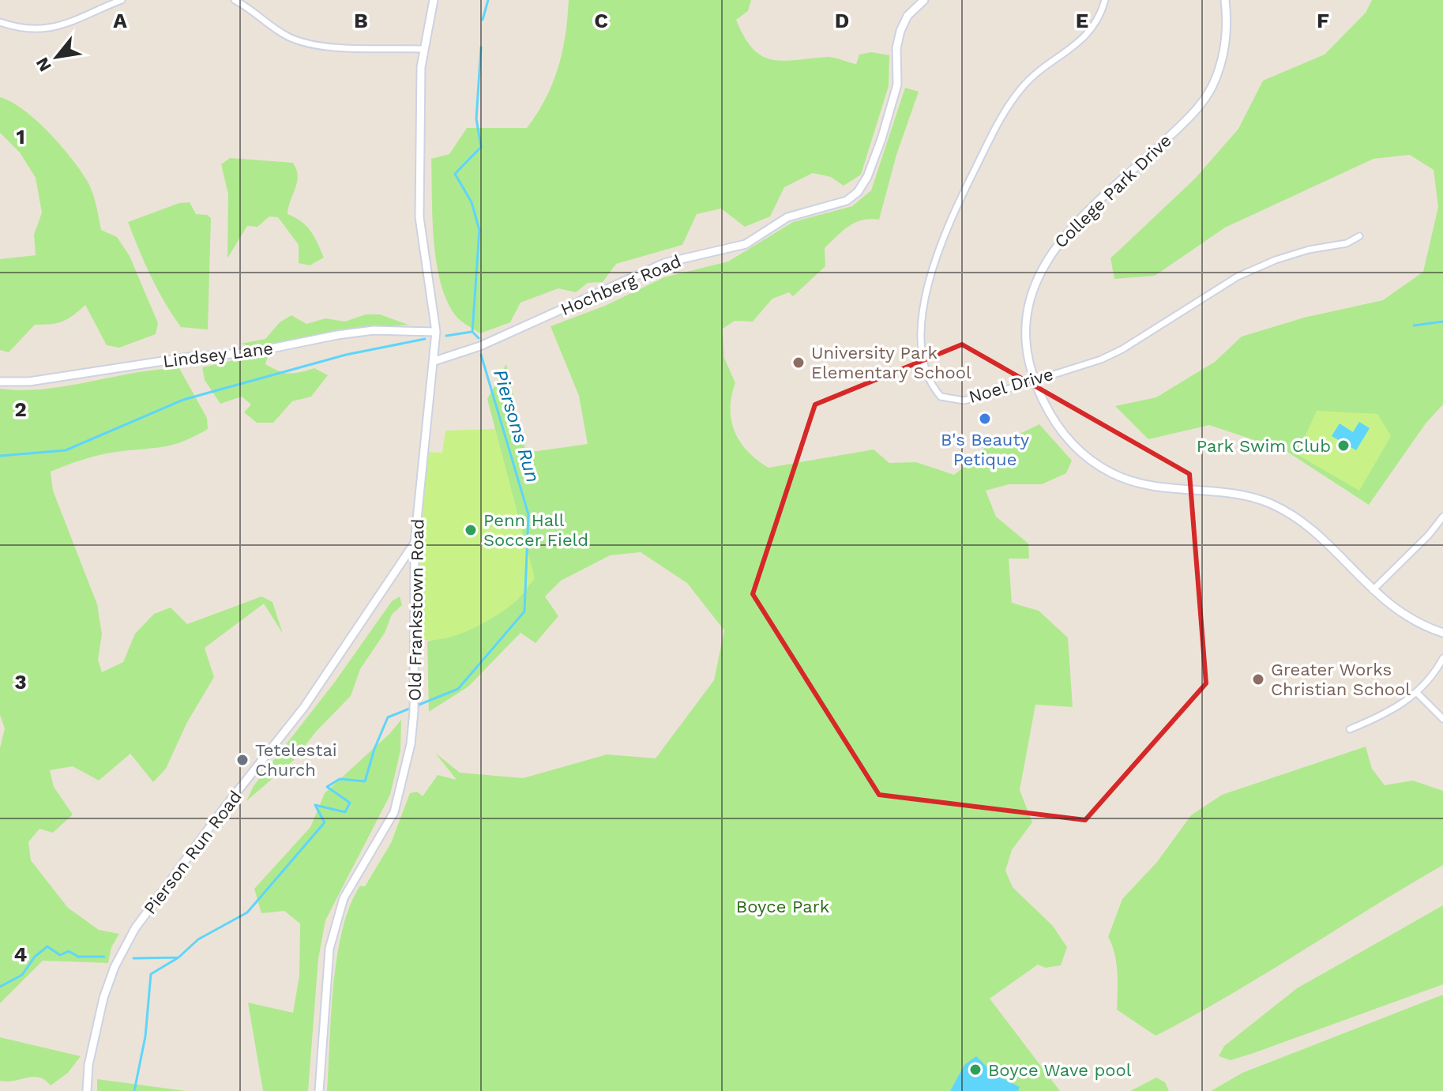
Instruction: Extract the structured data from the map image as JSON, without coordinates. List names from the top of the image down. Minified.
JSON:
{"streets":{"street":["College Park Drive","Hochberg Road","Lindsey Lane","Noel Drive","Old Frankstown Road","Pierson Run Road"]},"crossings":[["College Park Drive","Noel Drive"],["Hochberg Road","Old Frankstown Road"],["Lindsey Lane","Old Frankstown Road"],["Old Frankstown Road","Pierson Run Road"]],"water":["Piersons Run"],"parks":["Boyce Park"],"places":["University Park Elementary School","B's Beauty Petique","Park Swim Club","Penn Hall Soccer Field","Greater Works Christian School","Tetelestai Church","Boyce Wave pool"],"north":"bottom left","grid":{"columns":["A","B","C","D","E","F"],"rows":["1","2","3","4"]}}
